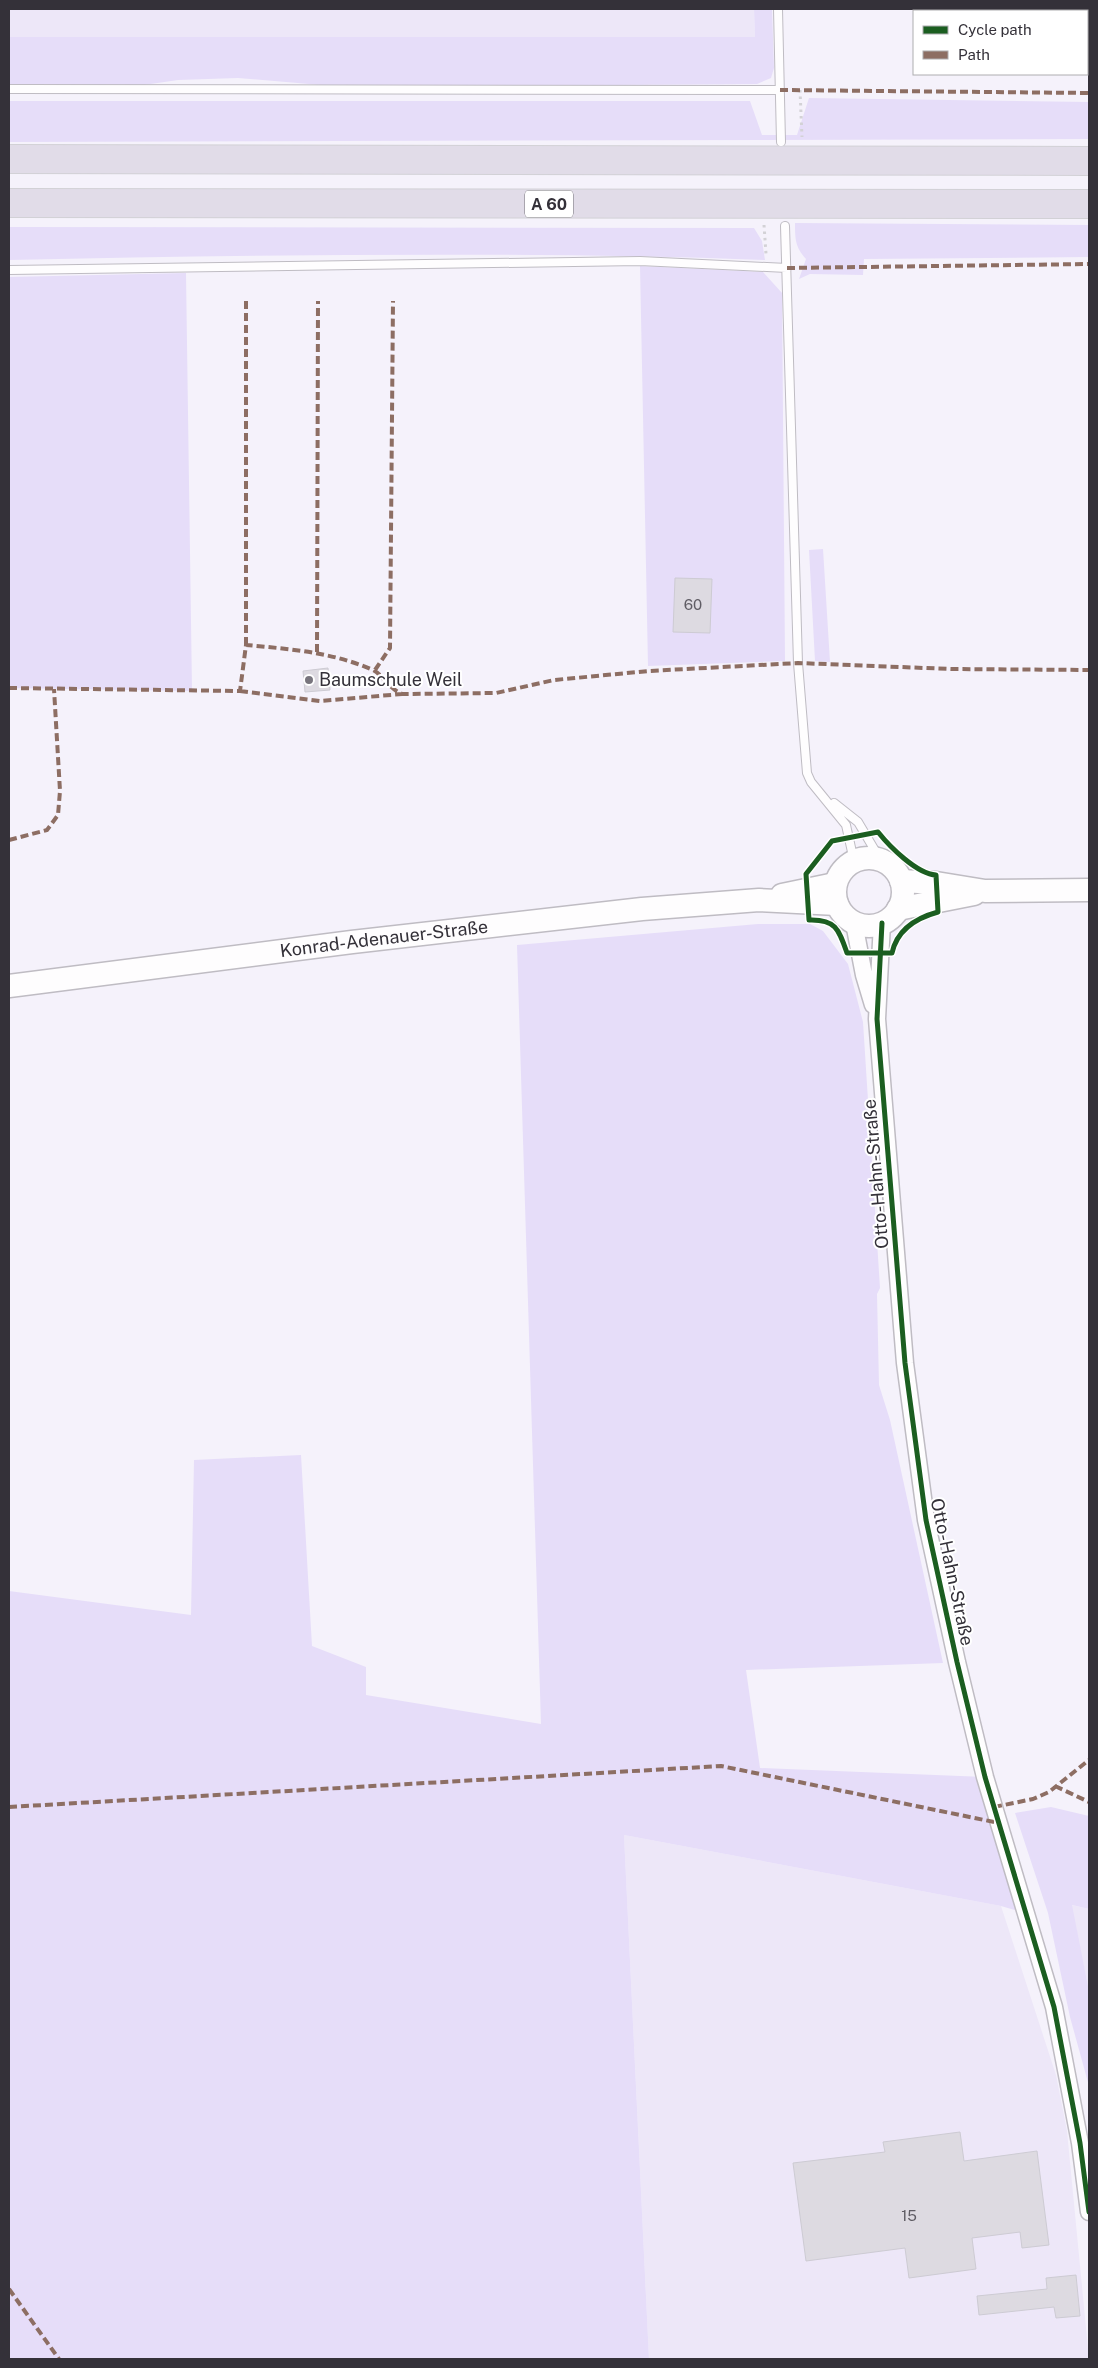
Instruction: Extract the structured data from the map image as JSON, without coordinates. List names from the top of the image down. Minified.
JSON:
{"streets":{"highway":["A 60"],"main road":["Konrad-Adenauer-Straße"],"street":["Otto-Hahn-Straße"]},"crossings":[["Konrad-Adenauer-Straße","Otto-Hahn-Straße"]],"places":["Baumschule Weil"],"house_numbers":["60","15"],"legend":["Cycle path","Path"]}
